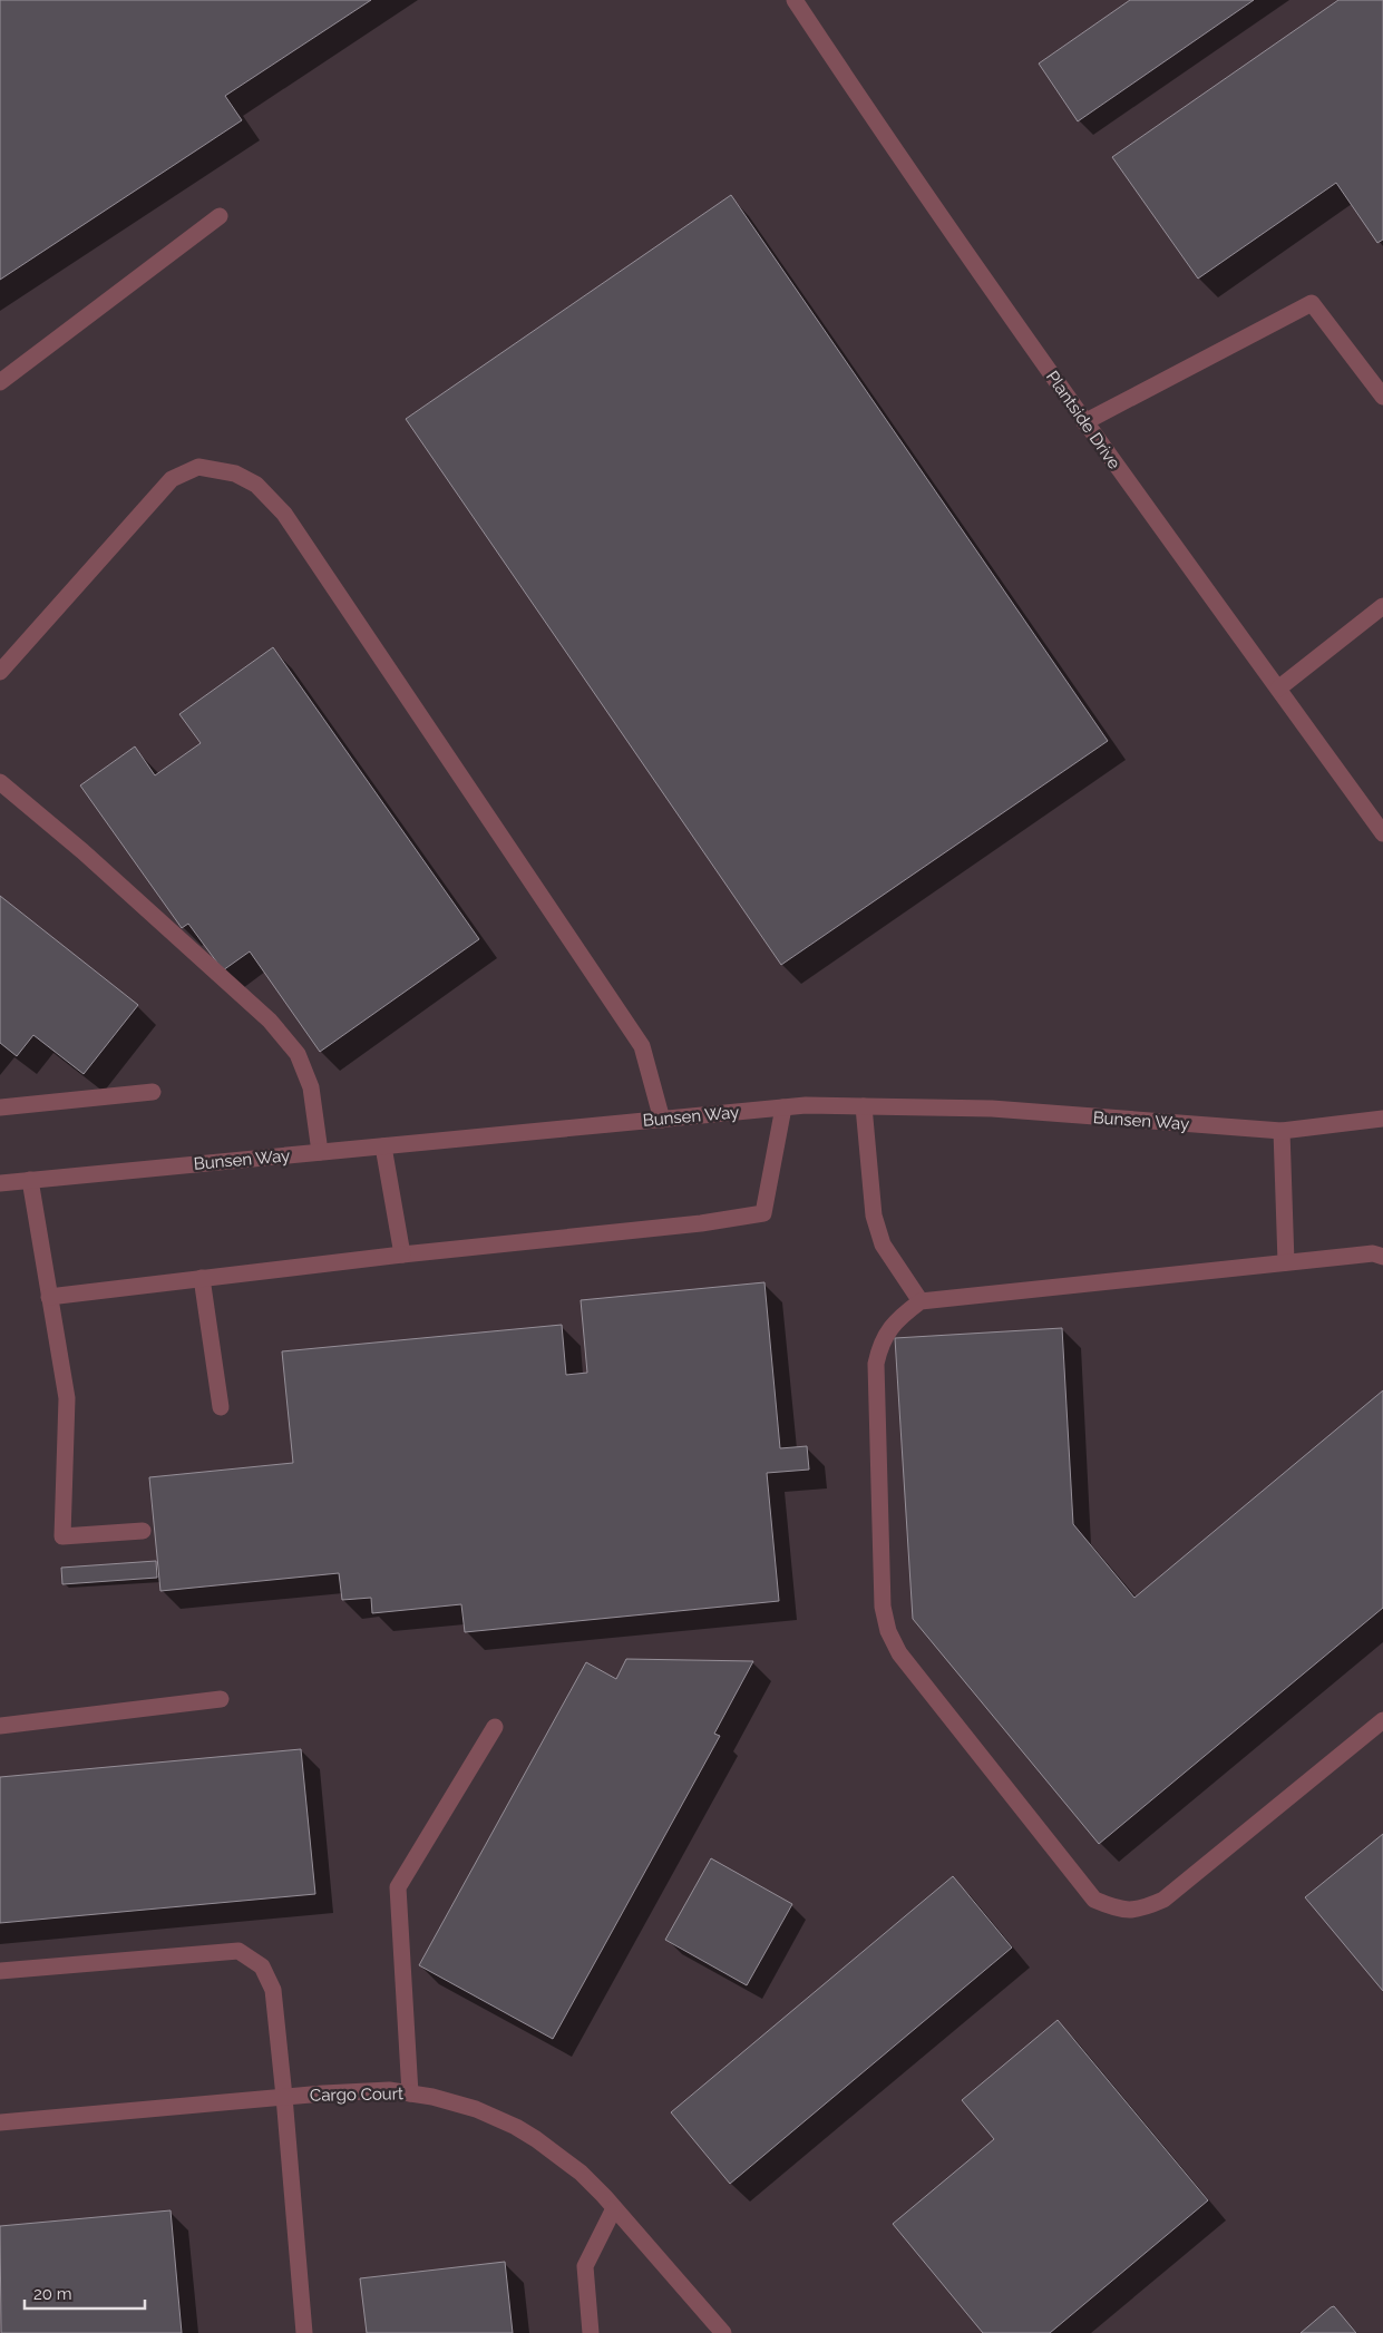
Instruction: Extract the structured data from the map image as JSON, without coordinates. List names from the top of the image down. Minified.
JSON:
{"streets":{"street":["Plantside Drive","Bunsen Way","Cargo Court"]},"scale_bar":"20 m"}
